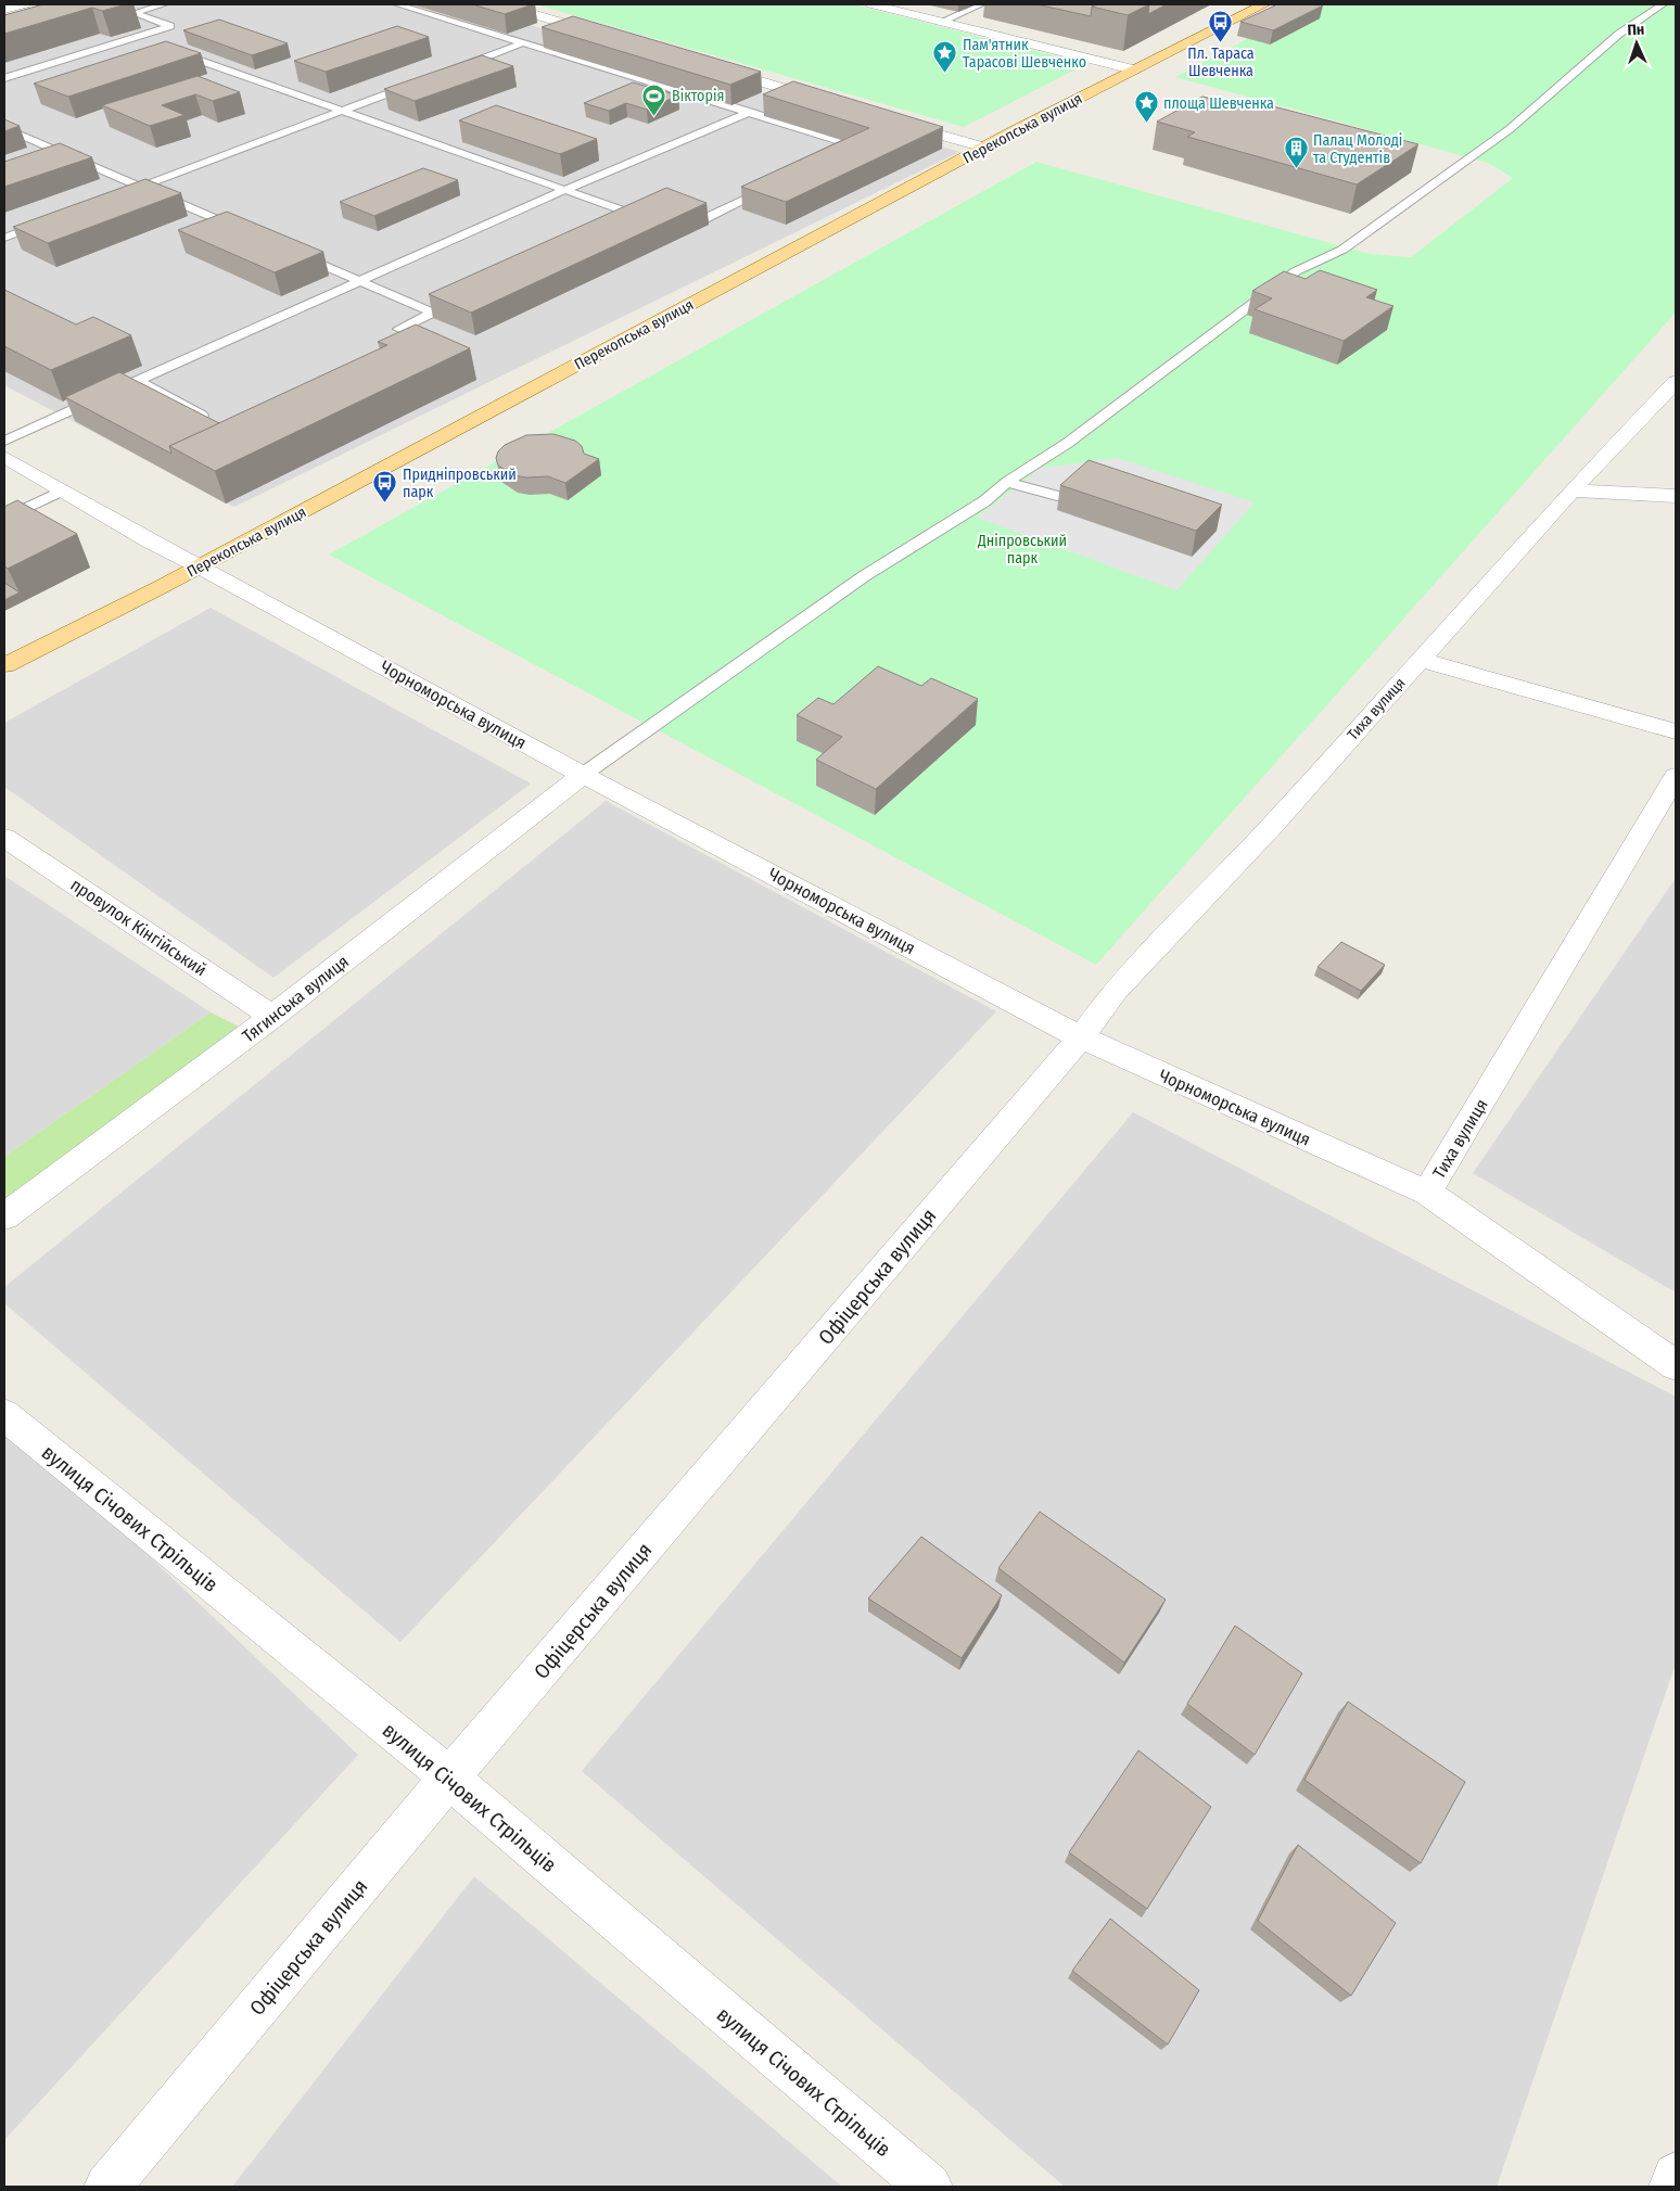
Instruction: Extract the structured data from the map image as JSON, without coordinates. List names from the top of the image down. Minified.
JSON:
{"streets":{"main road":["Перекопська вулиця"],"street":["Чорноморська вулиця","Тиха вулиця","провулок Кінгійський","Тягинська вулиця","Офіцерська вулиця","вулиця Січових Стрільців"]},"crossings":[["Перекопська вулиця","Чорноморська вулиця"],["Чорноморська вулиця","Тиха вулиця"],["Чорноморська вулиця","Тягинська вулиця"],["Чорноморська вулиця","Офіцерська вулиця"],["Тиха вулиця","Офіцерська вулиця"],["провулок Кінгійський","Тягинська вулиця"],["Офіцерська вулиця","вулиця Січових Стрільців"]],"parks":["Дніпровський парк"],"places":{"bus stop":["Пл. Тараса Шевченка","Придніпровський парк"],"place":["Пам'ятник Тарасові Шевченко","площа Шевченка"],"sports":["Вікторія"],"building":["Палац Молоді та Студентів"]},"north":"top"}
